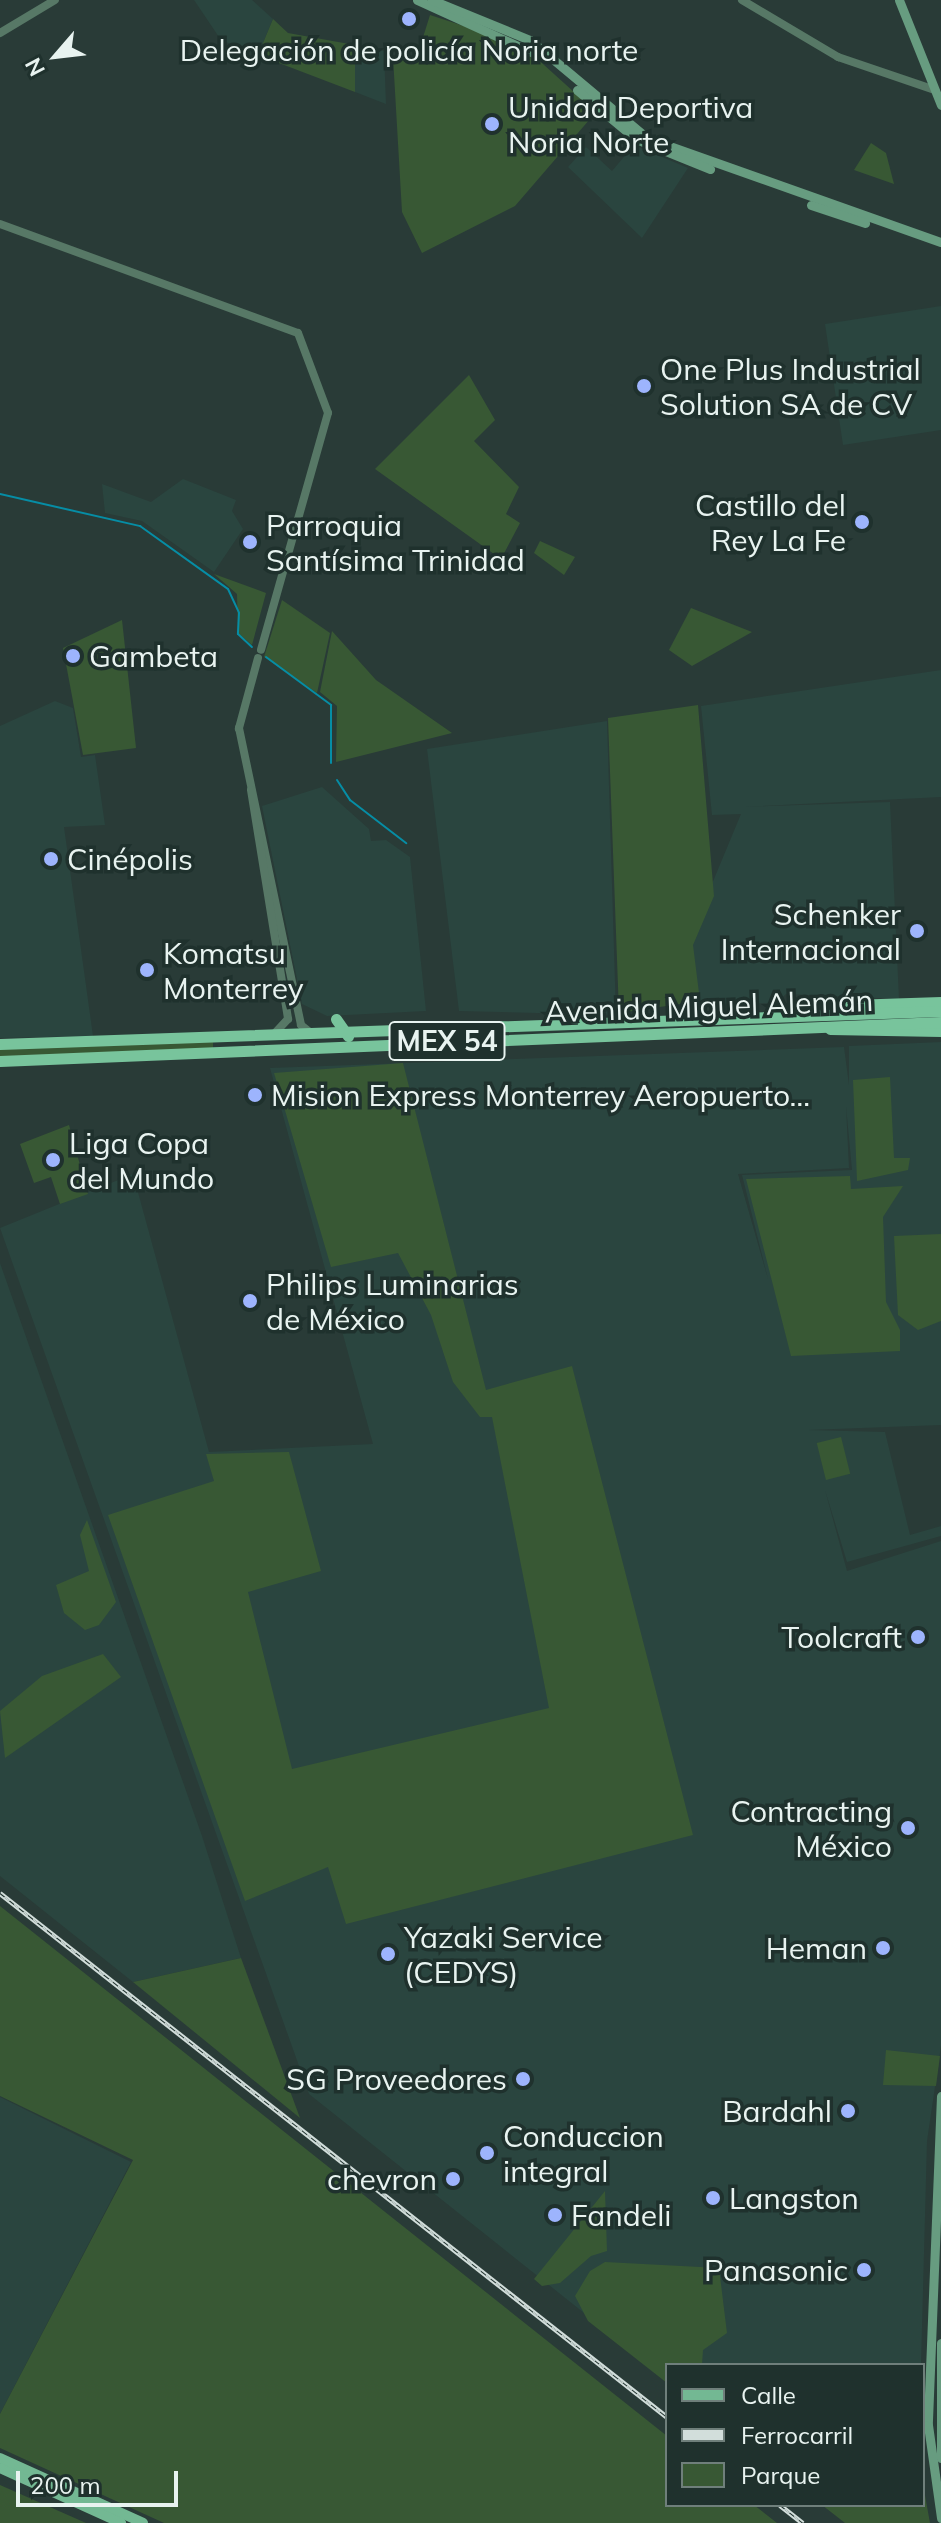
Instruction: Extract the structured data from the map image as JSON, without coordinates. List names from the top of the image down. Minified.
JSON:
{"streets":{"highway":["Avenida Miguel Alemán","MEX 54"]},"places":["Delegación de policía Noria norte","Unidad Deportiva Noria Norte","One Plus Industrial Solution SA de CV","Castillo del Rey La Fe","Parroquia Santísima Trinidad","Gambeta","Cinépolis","Schenker Internacional","Komatsu Monterrey","Mision Express Monterrey Aeropuerto…","Liga Copa del Mundo","Philips Luminarias de México","Toolcraft","Contracting México","Heman","Yazaki Service (CEDYS)","SG Proveedores","Bardahl","Conduccion integral","chevron","Langston","Fandeli","Panasonic"],"legend":["Calle","Ferrocarril","Parque"],"scale_bar":"200 m","north":"bottom left"}
